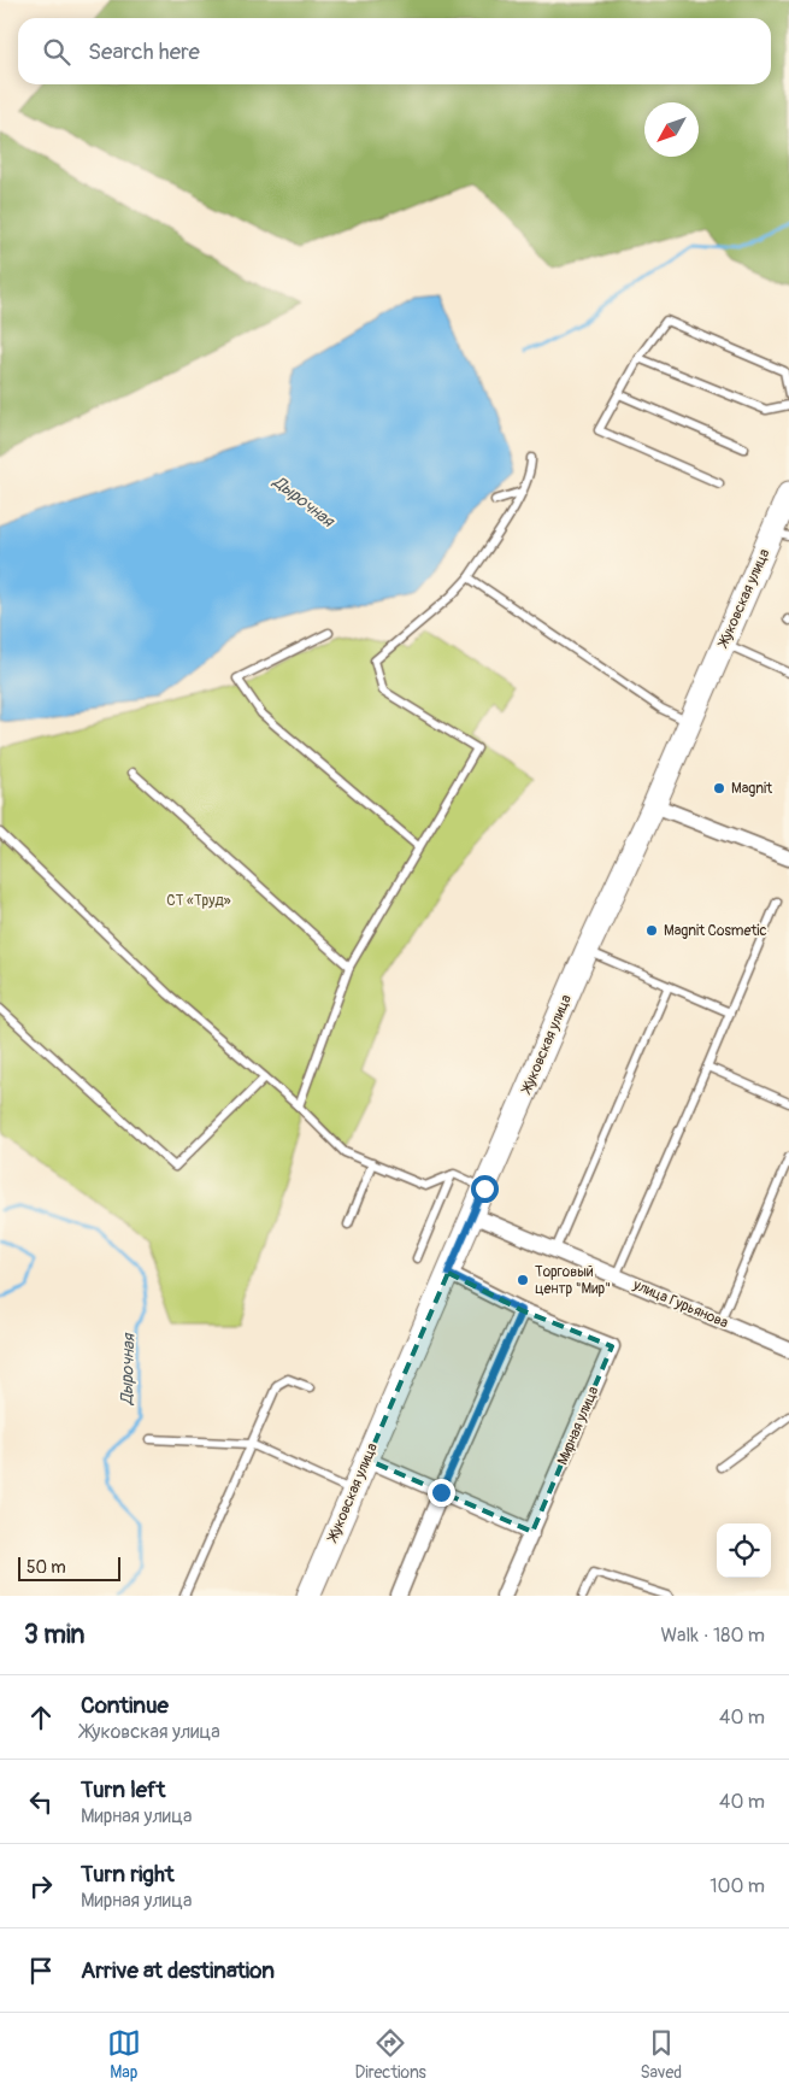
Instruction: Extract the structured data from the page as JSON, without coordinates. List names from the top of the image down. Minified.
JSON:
{"streets":{"main road":["Жуковская улица"],"street":["улица Гурьянова","Мирная улица"]},"crossings":[["Жуковская улица","улица Гурьянова"],["Жуковская улица","Мирная улица"]],"water":["Дырочная"],"parks":["СТ «Труд»"],"places":["Magnit","Magnit Cosmetic","Торговый центр \"Мир\""],"scale_bar":"50 m","north":"bottom left","page":{"search":"Search here","scale":"50 m","heading":["3 min","Walk · 180 m"],"list":[["Continue","Жуковская улица","40 m"],["Turn left","Мирная улица","40 m"],["Turn right","Мирная улица","100 m"],"Arrive at destination"],"nav":["Map","Directions","Saved"]}}
